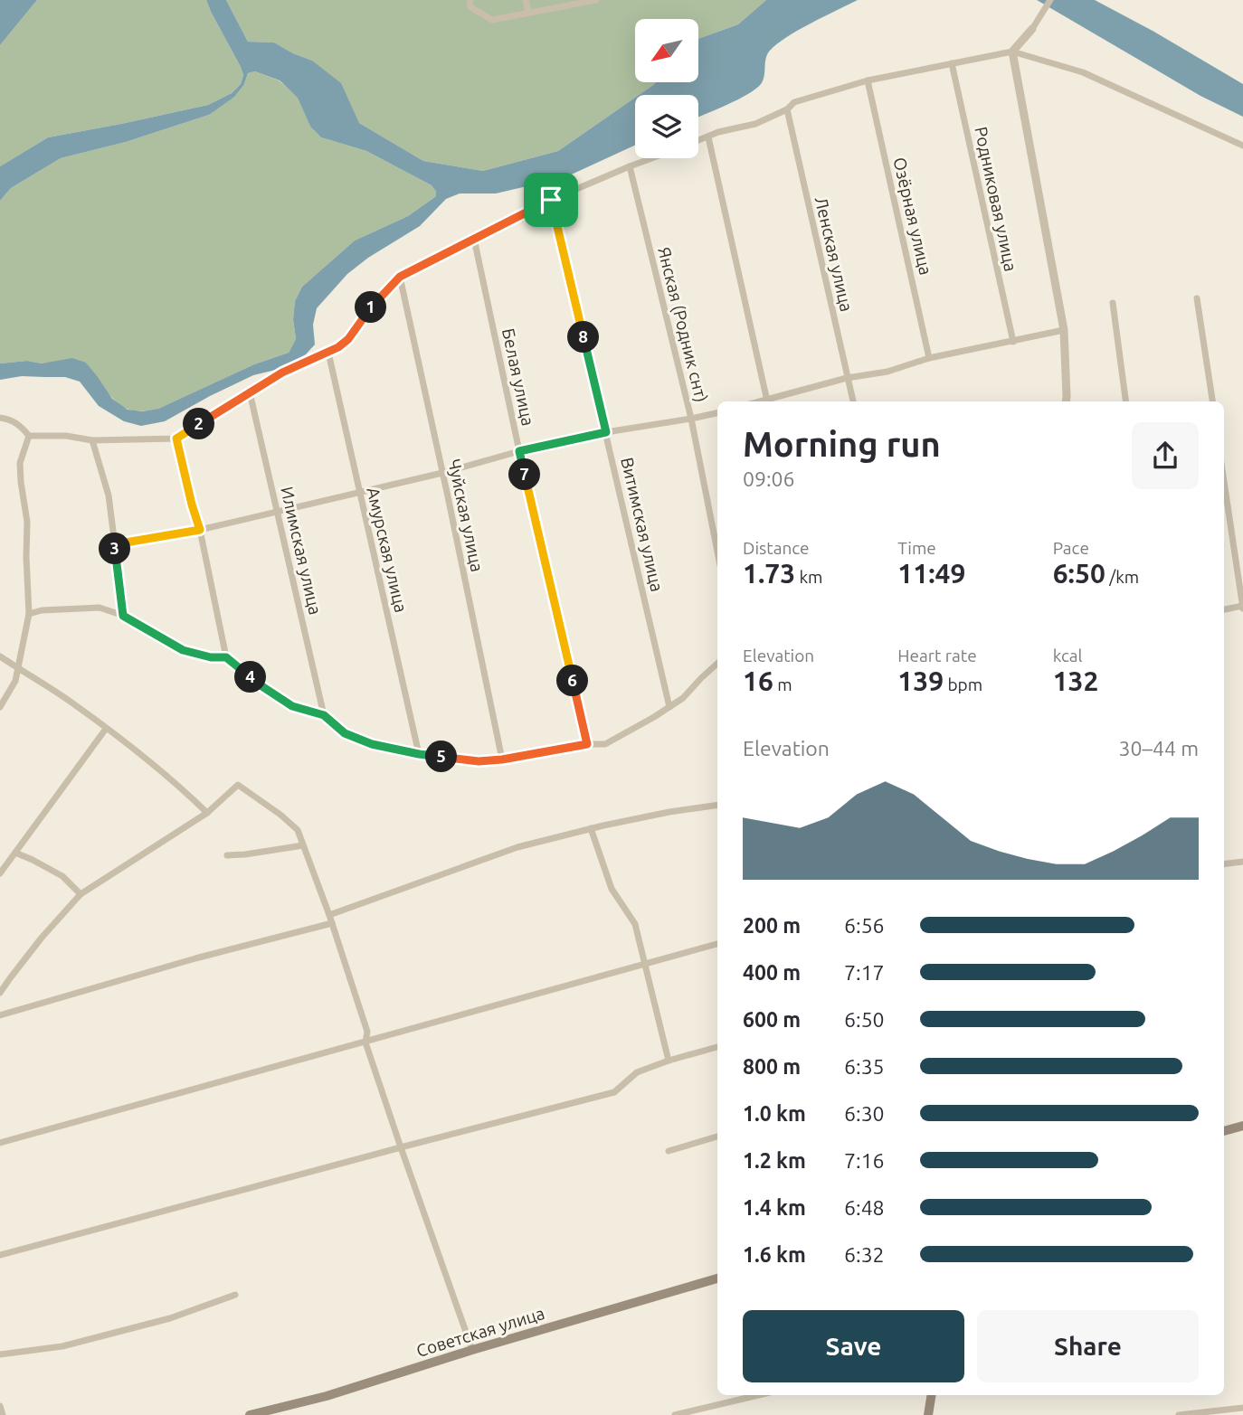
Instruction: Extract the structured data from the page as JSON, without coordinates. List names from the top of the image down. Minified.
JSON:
{"streets":{"main road":["Советская улица"],"street":["Родниковая улица","Озёрная улица","Ленская улица","Янская (Родник снт)","Белая улица","Чуйская улица","Витимская улица","Амурская улица","Илимская улица"]},"north":"bottom left","page":{"pins":["1","8","2","7","3","4","6","5"],"heading":["Morning run","09:06"],"stats":[["Distance","1.73 km"],["Time","11:49"],["Pace","6:50 /km"],["Elevation","16 m"],["Heart rate","139 bpm"],["kcal","132"]],"chart":["Elevation","30–44 m"],"list":[{"name":"200 m","note":"6:56"},{"name":"400 m","note":"7:17"},{"name":"600 m","note":"6:50"},{"name":"800 m","note":"6:35"},{"name":"1.0 km","note":"6:30"},{"name":"1.2 km","note":"7:16"},{"name":"1.4 km","note":"6:48"},{"name":"1.6 km","note":"6:32"}],"buttons":["Save","Share"]}}
